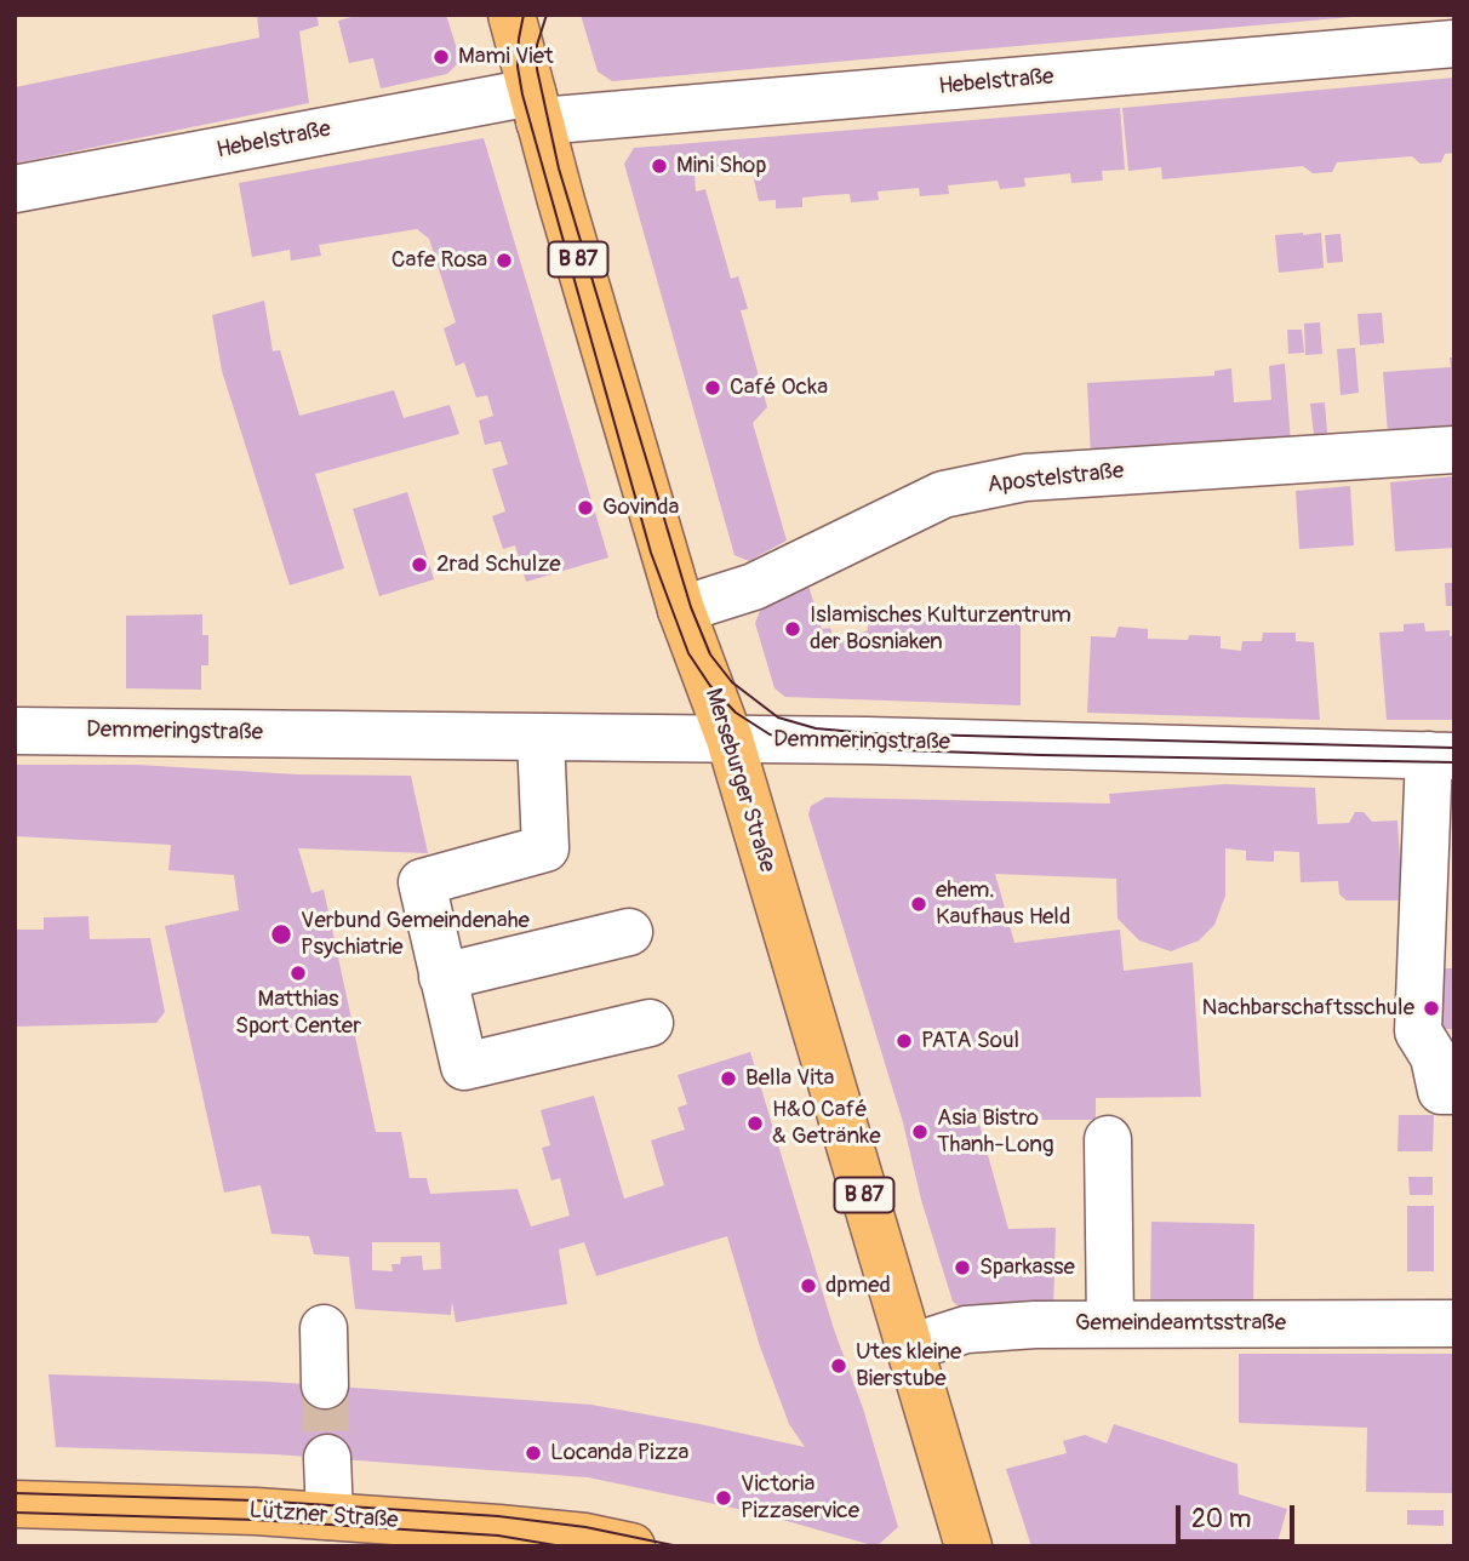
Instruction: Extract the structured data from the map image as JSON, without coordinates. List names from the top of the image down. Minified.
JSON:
{"streets":{"main road":["B 87","Merseburger Straße","Lützner Straße"],"street":["Hebelstraße","Apostelstraße","Demmeringstraße","Gemeindeamtsstraße"]},"crossings":[["Hebelstraße","Merseburger Straße"],["Apostelstraße","Merseburger Straße"],["Demmeringstraße","Merseburger Straße"],["Merseburger Straße","Gemeindeamtsstraße"]],"places":["Mami Viet","Mini Shop","Cafe Rosa","Café Ocka","Govinda","2rad Schulze","Islamisches Kulturzentrum der Bosniaken","ehem. Kaufhaus Held","Verbund Gemeindenahe Psychiatrie","Matthias Sport Center","Nachbarschaftsschule","PATA Soul","Bella Vita","H&O Café & Getränke","Asia Bistro Thanh-Long","Sparkasse","dpmed","Utes kleine Bierstube","Locanda Pizza","Victoria Pizzaservice"],"scale_bar":"20 m"}
